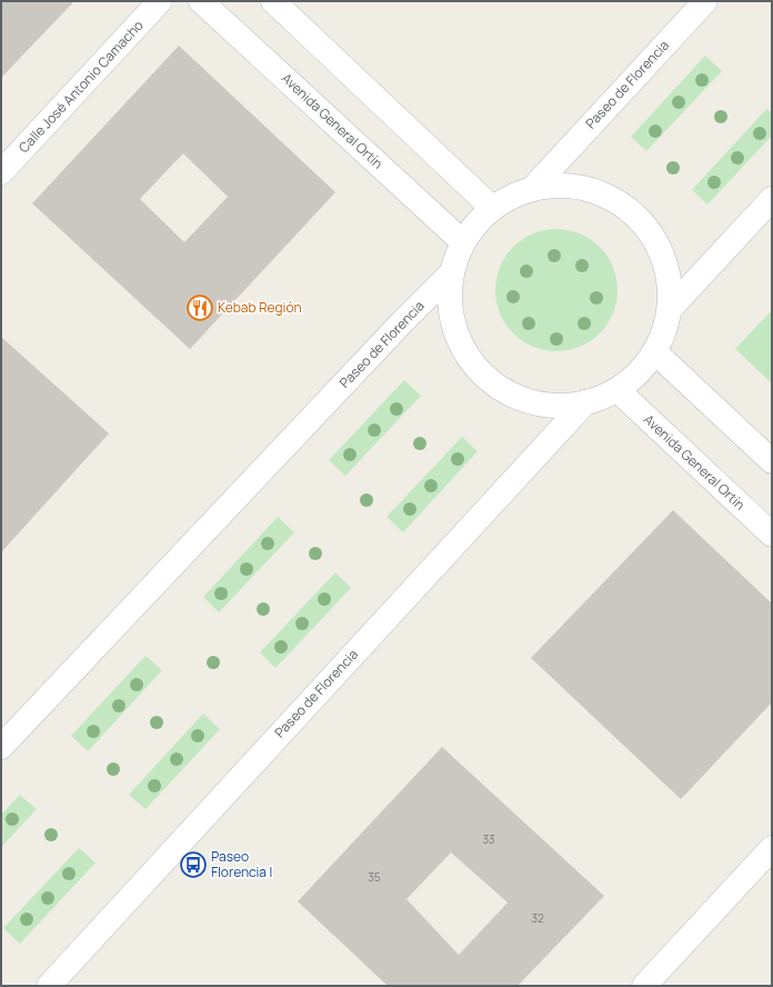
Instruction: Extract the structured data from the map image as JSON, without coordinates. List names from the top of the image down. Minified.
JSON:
{"streets":{"street":["Paseo de Florencia","Calle José Antonio Camacho","Avenida General Ortín"]},"places":{"restaurant":["Kebab Región"],"bus stop":["Paseo Florencia I"]},"house_numbers":["33","35","32"]}
